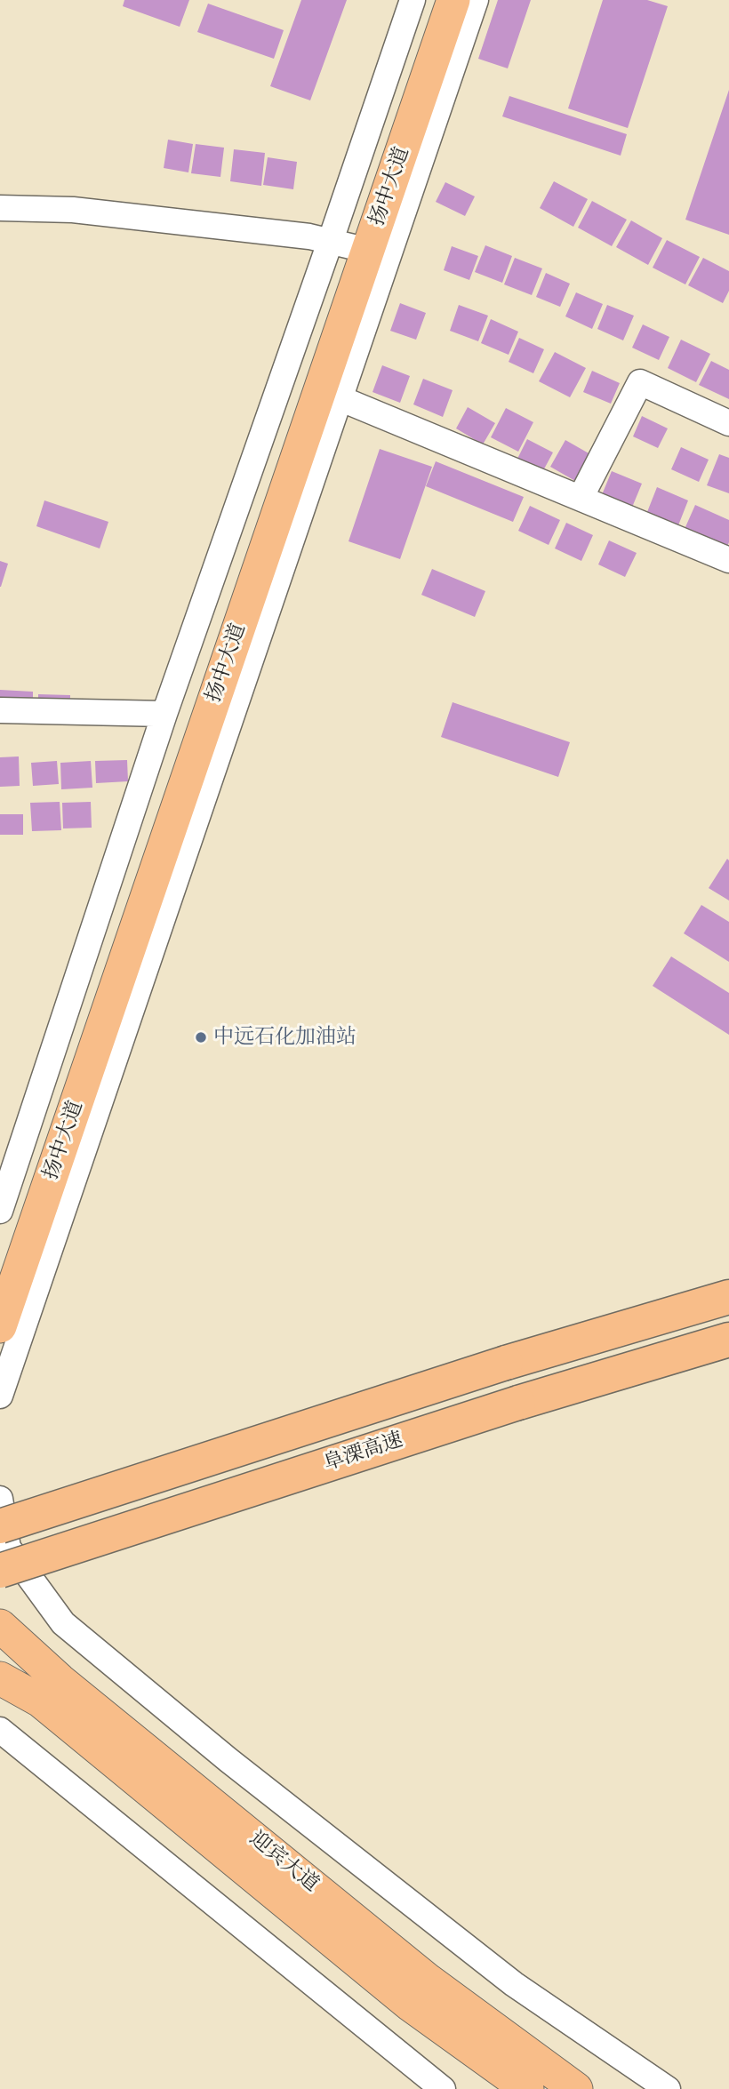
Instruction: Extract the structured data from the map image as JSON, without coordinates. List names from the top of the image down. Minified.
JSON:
{"streets":{"highway":["阜溧高速"],"main road":["扬中大道","迎宾大道"]},"places":["中远石化加油站"]}
